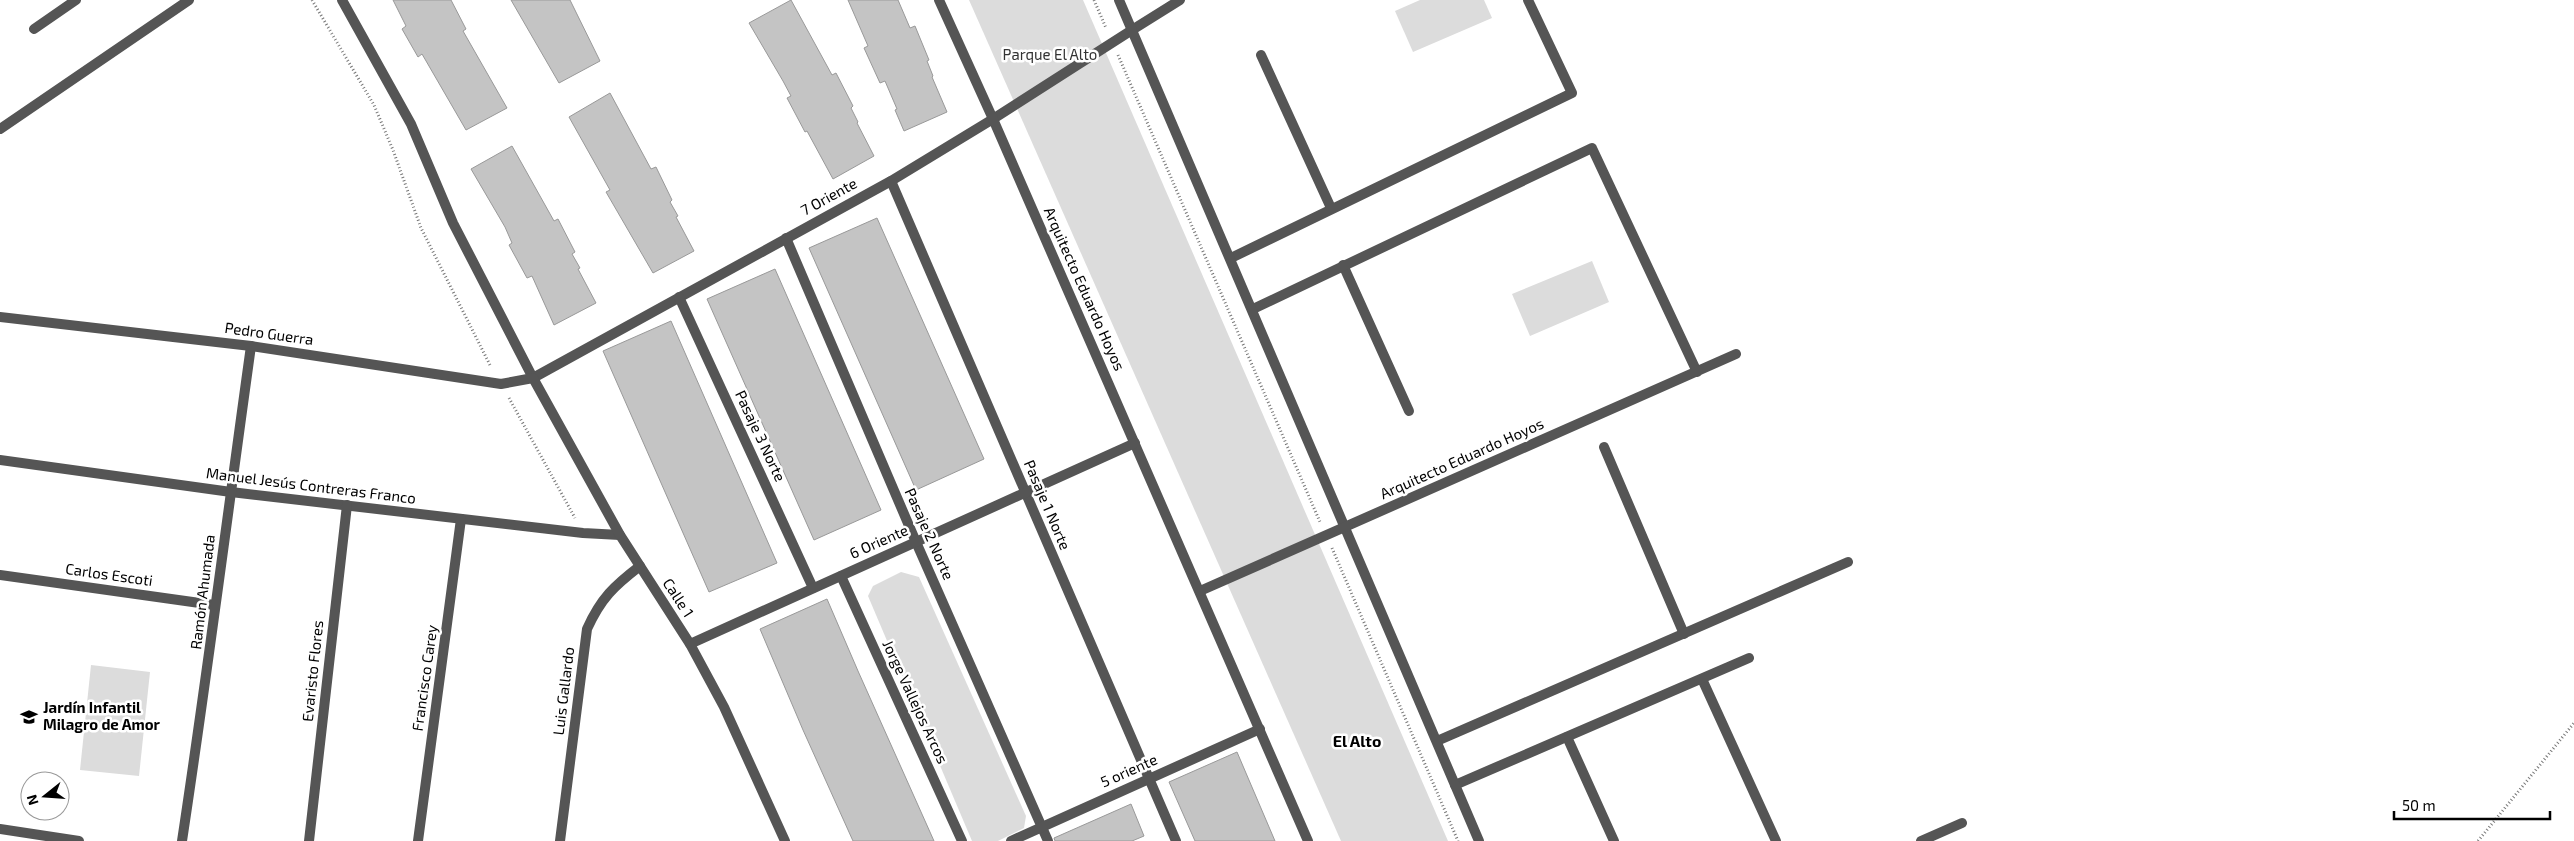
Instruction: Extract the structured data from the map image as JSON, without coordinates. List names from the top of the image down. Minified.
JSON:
{"streets":{"street":["7 Oriente","Arquitecto Eduardo Hoyos","Pedro Guerra","Pasaje 3 Norte","Manuel Jesús Contreras Franco","Pasaje 1 Norte","Pasaje 2 Norte","6 Oriente","Carlos Escoti","Ramón Ahumada","Calle 1","Evaristo Flores","Francisco Carey","Luis Gallardo","Jorge Vallejos Arcos","5 oriente"]},"crossings":[["7 Oriente","Arquitecto Eduardo Hoyos"],["7 Oriente","Pedro Guerra"],["7 Oriente","Pasaje 3 Norte"],["7 Oriente","Pasaje 1 Norte"],["7 Oriente","Pasaje 2 Norte"],["7 Oriente","Calle 1"],["Arquitecto Eduardo Hoyos","6 Oriente"],["Arquitecto Eduardo Hoyos","5 oriente"],["Pedro Guerra","Ramón Ahumada"],["Pedro Guerra","Calle 1"],["Pasaje 3 Norte","6 Oriente"],["Manuel Jesús Contreras Franco","Ramón Ahumada"],["Manuel Jesús Contreras Franco","Calle 1"],["Manuel Jesús Contreras Franco","Evaristo Flores"],["Manuel Jesús Contreras Franco","Francisco Carey"],["Pasaje 1 Norte","6 Oriente"],["Pasaje 1 Norte","5 oriente"],["Pasaje 2 Norte","6 Oriente"],["Pasaje 2 Norte","5 oriente"],["6 Oriente","Calle 1"],["6 Oriente","Jorge Vallejos Arcos"],["Carlos Escoti","Ramón Ahumada"],["Calle 1","Luis Gallardo"]],"districts":["El Alto"],"parks":["Parque El Alto"],"places":{"school or university":["Jardín Infantil Milagro de Amor"]},"scale_bar":"50 m","north":"left"}
